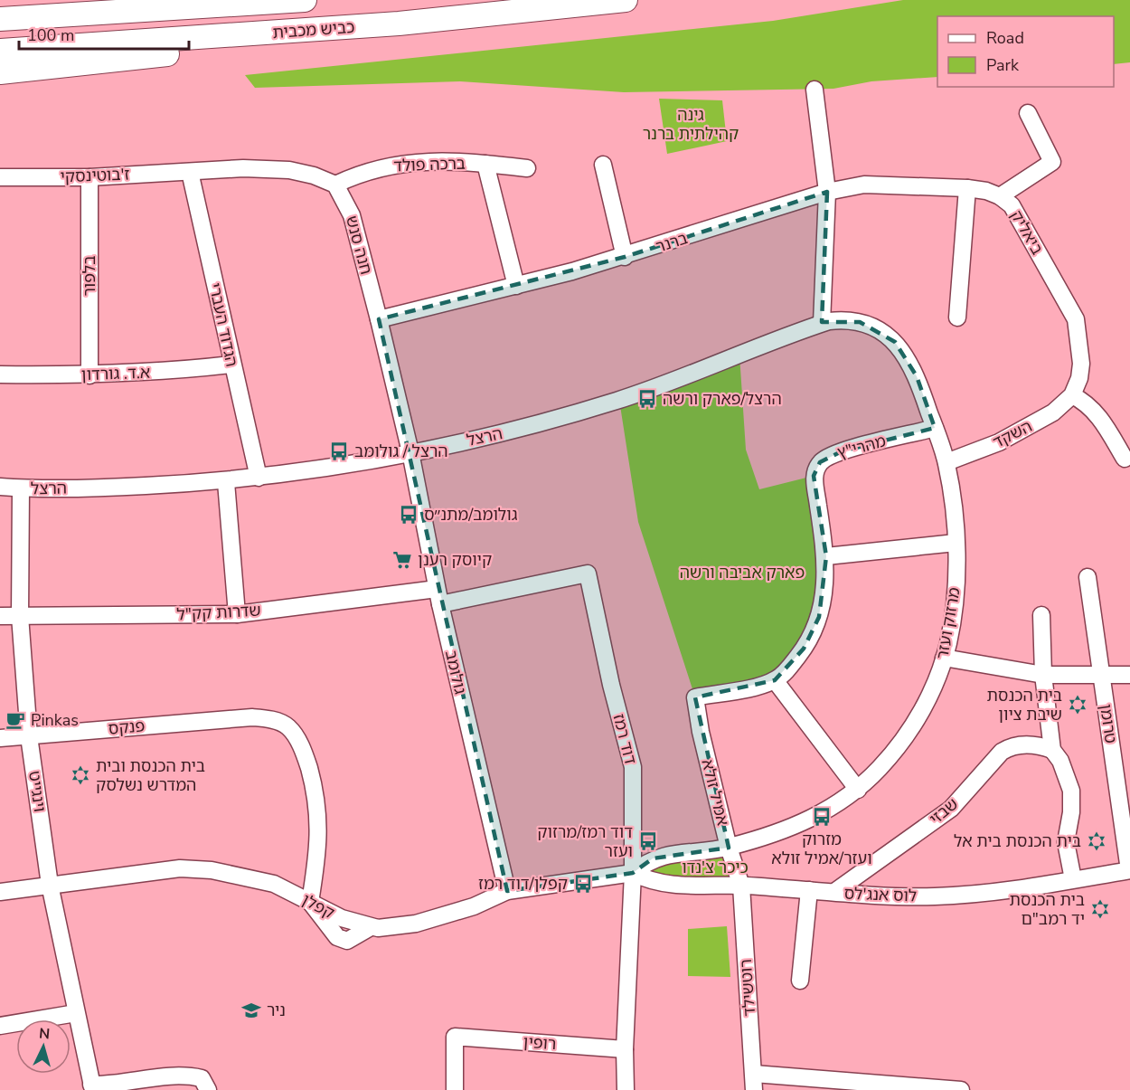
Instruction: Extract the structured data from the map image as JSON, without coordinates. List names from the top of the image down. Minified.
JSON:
{"streets":{"highway":["כביש מכבית"],"street":["ברכה פולד","ז'בוטינסקי","ביאליק","ברנר","חנה סנש","בלפור","הגדוד העברי","א.ד. גורדון","השקד","הרצל","מהרי\"ץ","שדרות קק\"ל","מרזוק ועזר","גולומב","טרומן","פנקס","דוד רמז","וינגייט","אמיל זולא","שבזי","לוס אנג'לס","קפלן","רוטשילד","רופין"]},"crossings":[["ברכה פולד","חנה סנש"],["ז'בוטינסקי","בלפור"],["ז'בוטינסקי","הגדוד העברי"],["ביאליק","ברנר"],["ביאליק","השקד"],["ברנר","חנה סנש"],["חנה סנש","הרצל"],["חנה סנש","גולומב"],["בלפור","א.ד. גורדון"],["הגדוד העברי","א.ד. גורדון"],["הגדוד העברי","הרצל"],["השקד","מרזוק ועזר"],["הרצל","מרזוק ועזר"],["הרצל","גולומב"],["הרצל","וינגייט"],["מהרי\"ץ","מרזוק ועזר"],["מהרי\"ץ","אמיל זולא"],["שדרות קק\"ל","גולומב"],["שדרות קק\"ל","דוד רמז"],["שדרות קק\"ל","וינגייט"],["מרזוק ועזר","דוד רמז"],["מרזוק ועזר","אמיל זולא"],["מרזוק ועזר","לוס אנג'לס"],["מרזוק ועזר","קפלן"],["גולומב","דוד רמז"],["גולומב","קפלן"],["טרומן","לוס אנג'לס"],["פנקס","וינגייט"],["פנקס","קפלן"],["דוד רמז","לוס אנג'לס"],["דוד רמז","קפלן"],["דוד רמז","רופין"],["וינגייט","קפלן"],["אמיל זולא","לוס אנג'לס"],["אמיל זולא","רוטשילד"],["שבזי","לוס אנג'לס"],["לוס אנג'לס","קפלן"],["לוס אנג'לס","רוטשילד"]],"parks":["גינה קהילתית ברנר","פארק אביבה ורשה","כיכר צ'נדו"],"places":{"bus stop":["הרצל/פארק ורשה","הרצל / גולומב","גולומב/מתנ״ס","מזרוק ועזר/אמיל זולא","דוד רמז/מרזוק ועזר","קפלן/דוד רמז"],"supermarket":["קיוסק רענן"],"synagogue":["בית הכנסת שיבת ציון","בית הכנסת ובית המדרש נשלסק","בית הכנסת בית אל","בית הכנסת יד רמב\"ם"],"cafe":["Pinkas"],"school or university":["ניר"]},"legend":["Road","Park"],"scale_bar":"100 m","north":"top"}
